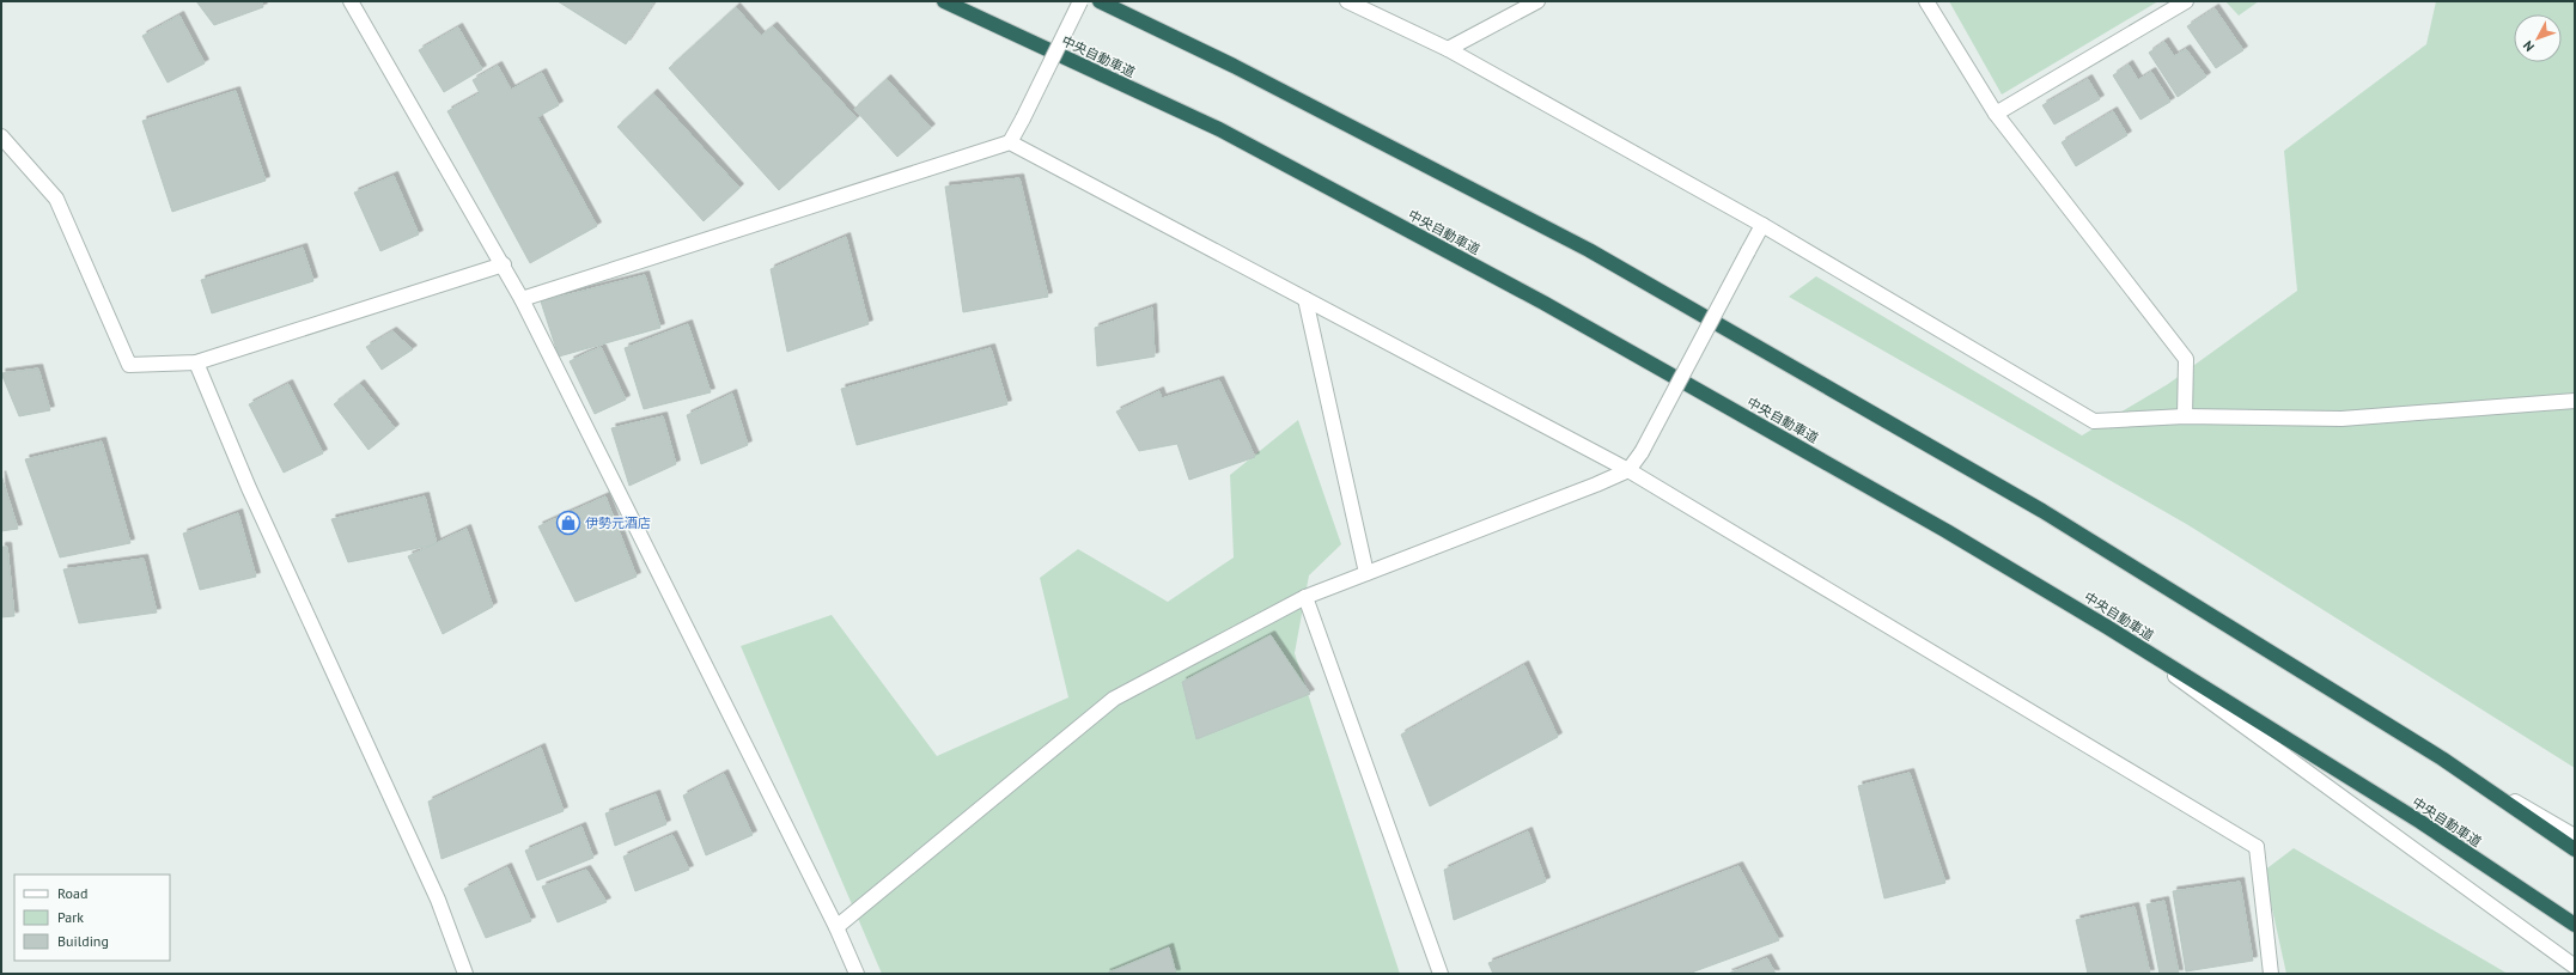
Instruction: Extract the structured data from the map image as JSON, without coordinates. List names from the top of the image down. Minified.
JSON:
{"streets":{"highway":["中央自動車道"]},"places":{"shop":["伊勢元酒店"]},"legend":["Road","Park","Building"],"north":"bottom left"}
